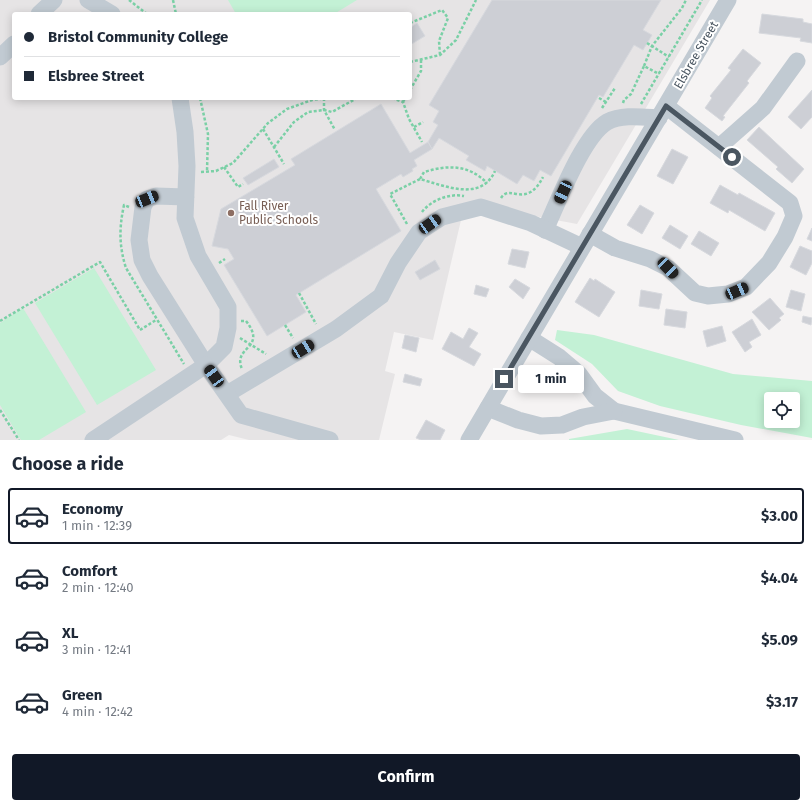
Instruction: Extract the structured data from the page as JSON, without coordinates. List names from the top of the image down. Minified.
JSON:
{"streets":{"street":["Elsbree Street"]},"places":["Fall River Public Schools"],"page":{"banner":["Bristol Community College","Elsbree Street"],"bubble":"1 min","heading":"Choose a ride","list":[{"name":"Economy","note":"1 min · 12:39","value":"$3.00"},{"name":"Comfort","note":"2 min · 12:40","value":"$4.04"},{"name":"XL","note":"3 min · 12:41","value":"$5.09"},{"name":"Green","note":"4 min · 12:42","value":"$3.17"}],"buttons":"Confirm"}}
